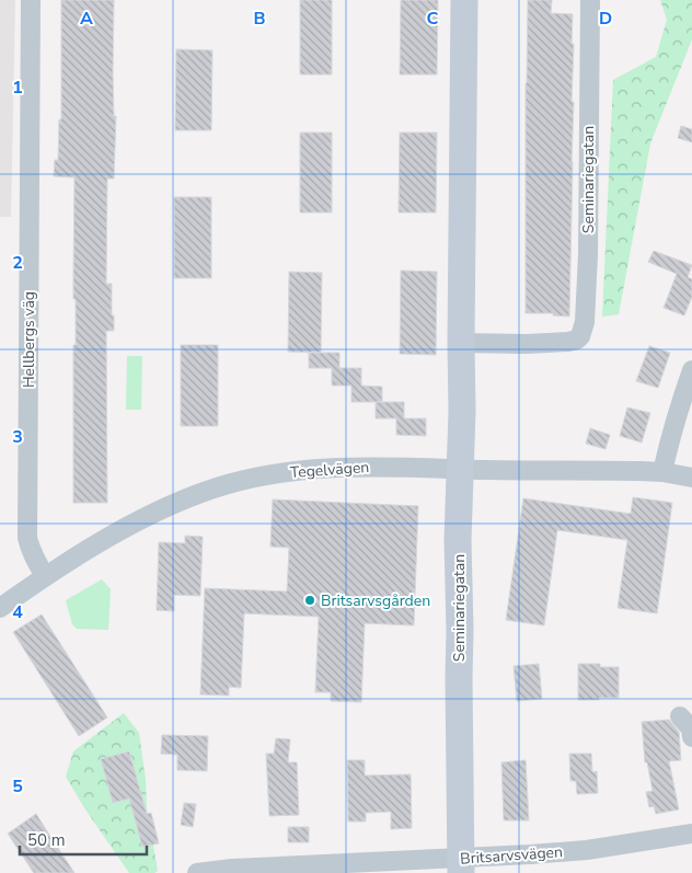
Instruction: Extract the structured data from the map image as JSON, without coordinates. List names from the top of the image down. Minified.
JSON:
{"streets":{"street":["Seminariegatan","Hellbergs väg","Tegelvägen","Britsarvsvägen"]},"crossings":[["Seminariegatan","Tegelvägen"],["Seminariegatan","Britsarvsvägen"],["Hellbergs väg","Tegelvägen"]],"places":["Britsarvsgården"],"scale_bar":"50 m","grid":{"columns":["A","B","C","D"],"rows":["1","2","3","4","5"]}}
